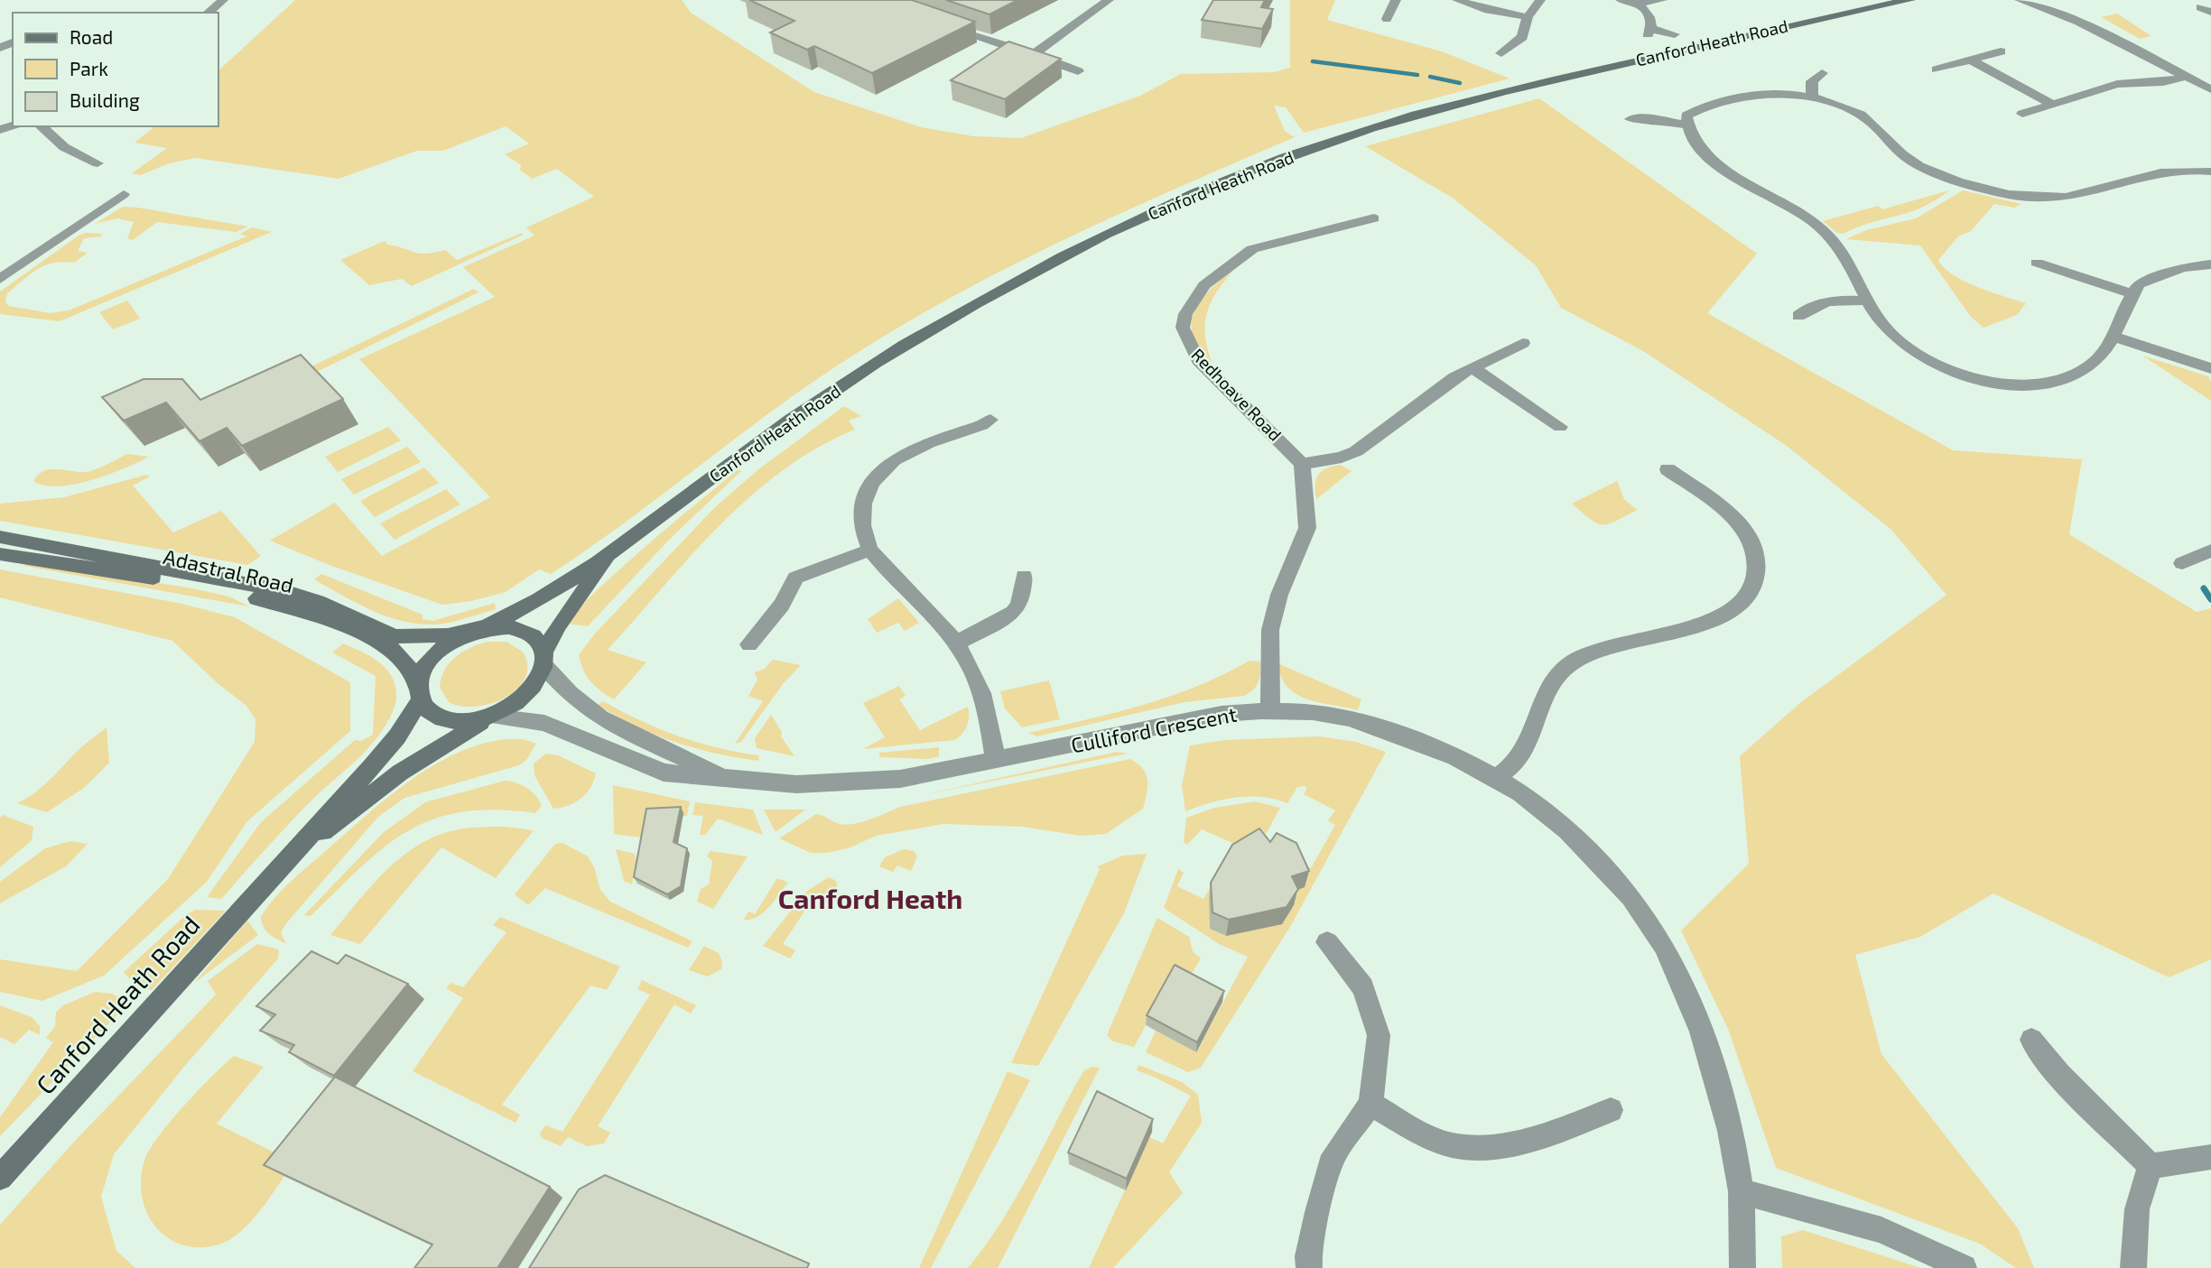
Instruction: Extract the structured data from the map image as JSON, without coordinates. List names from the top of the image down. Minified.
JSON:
{"streets":{"main road":["Canford Heath Road","Adastral Road"],"street":["Redhoave Road","Culliford Crescent"]},"crossings":[["Canford Heath Road","Adastral Road"],["Canford Heath Road","Culliford Crescent"],["Adastral Road","Culliford Crescent"]],"districts":["Canford Heath"],"legend":["Road","Park","Building"]}
